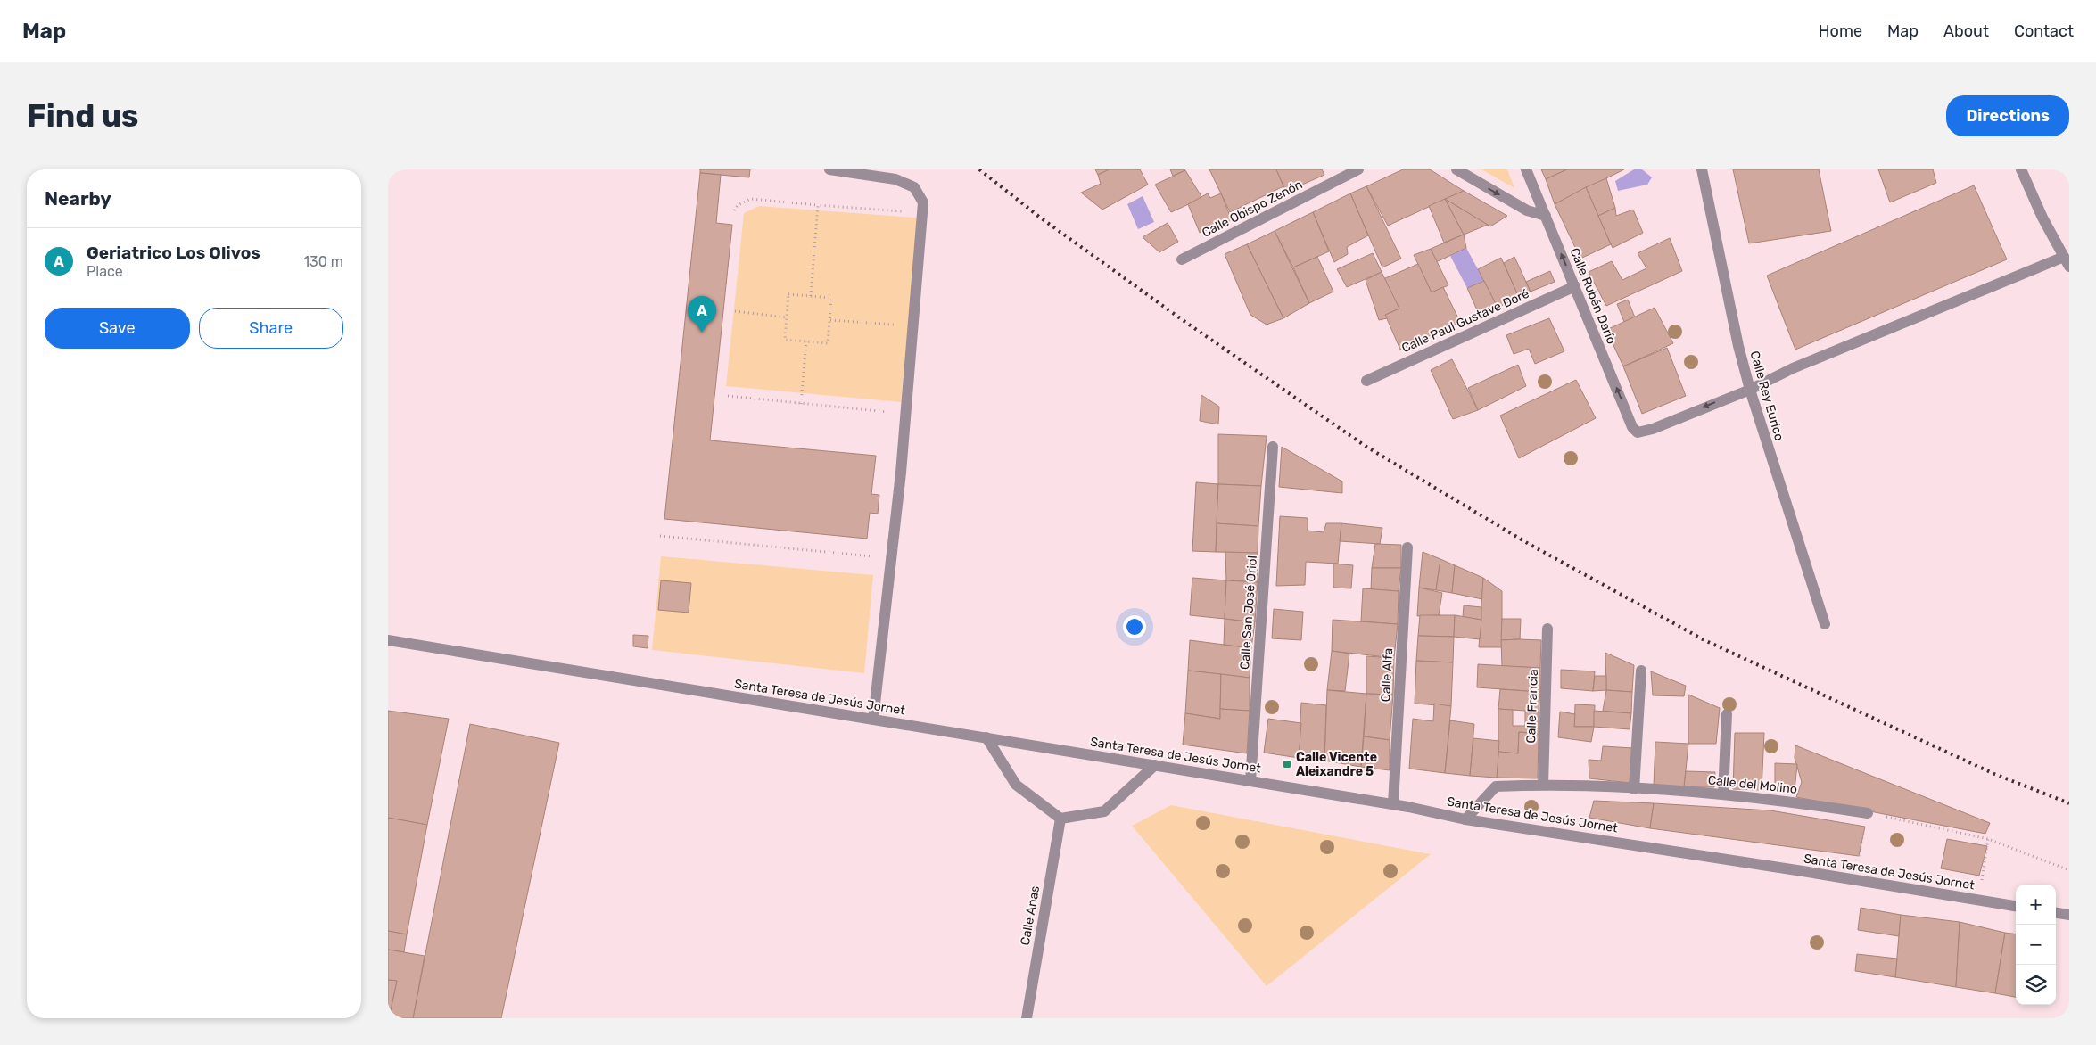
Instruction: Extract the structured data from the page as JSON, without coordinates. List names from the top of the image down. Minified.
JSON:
{"streets":{"street":["Calle Obispo Zenón","Calle Rubén Darío","Calle Paul Gustave Doré","Calle Rey Eurico","Calle San José Oriol","Calle Alfa","Santa Teresa de Jesús Jornet","Calle Francia","Calle del Molino","Calle Anas"]},"crossings":[["Calle Rubén Darío","Calle Paul Gustave Doré"],["Calle Rubén Darío","Calle Rey Eurico"],["Calle San José Oriol","Santa Teresa de Jesús Jornet"],["Calle Alfa","Santa Teresa de Jesús Jornet"],["Santa Teresa de Jesús Jornet","Calle del Molino"],["Calle Francia","Calle del Molino"]],"places":{"transit":["Calle Vicente Aleixandre 5"]},"page":{"header":"Map","nav":["Home","Map","About","Contact"],"buttons":["Directions",["Save","Share"]],"title":"Find us","heading":"Nearby","list":[{"mark":"A","name":"Geriatrico Los Olivos","note":"Place","value":"130 m"}],"pins":"A","map_buttons":["+","−"]}}
